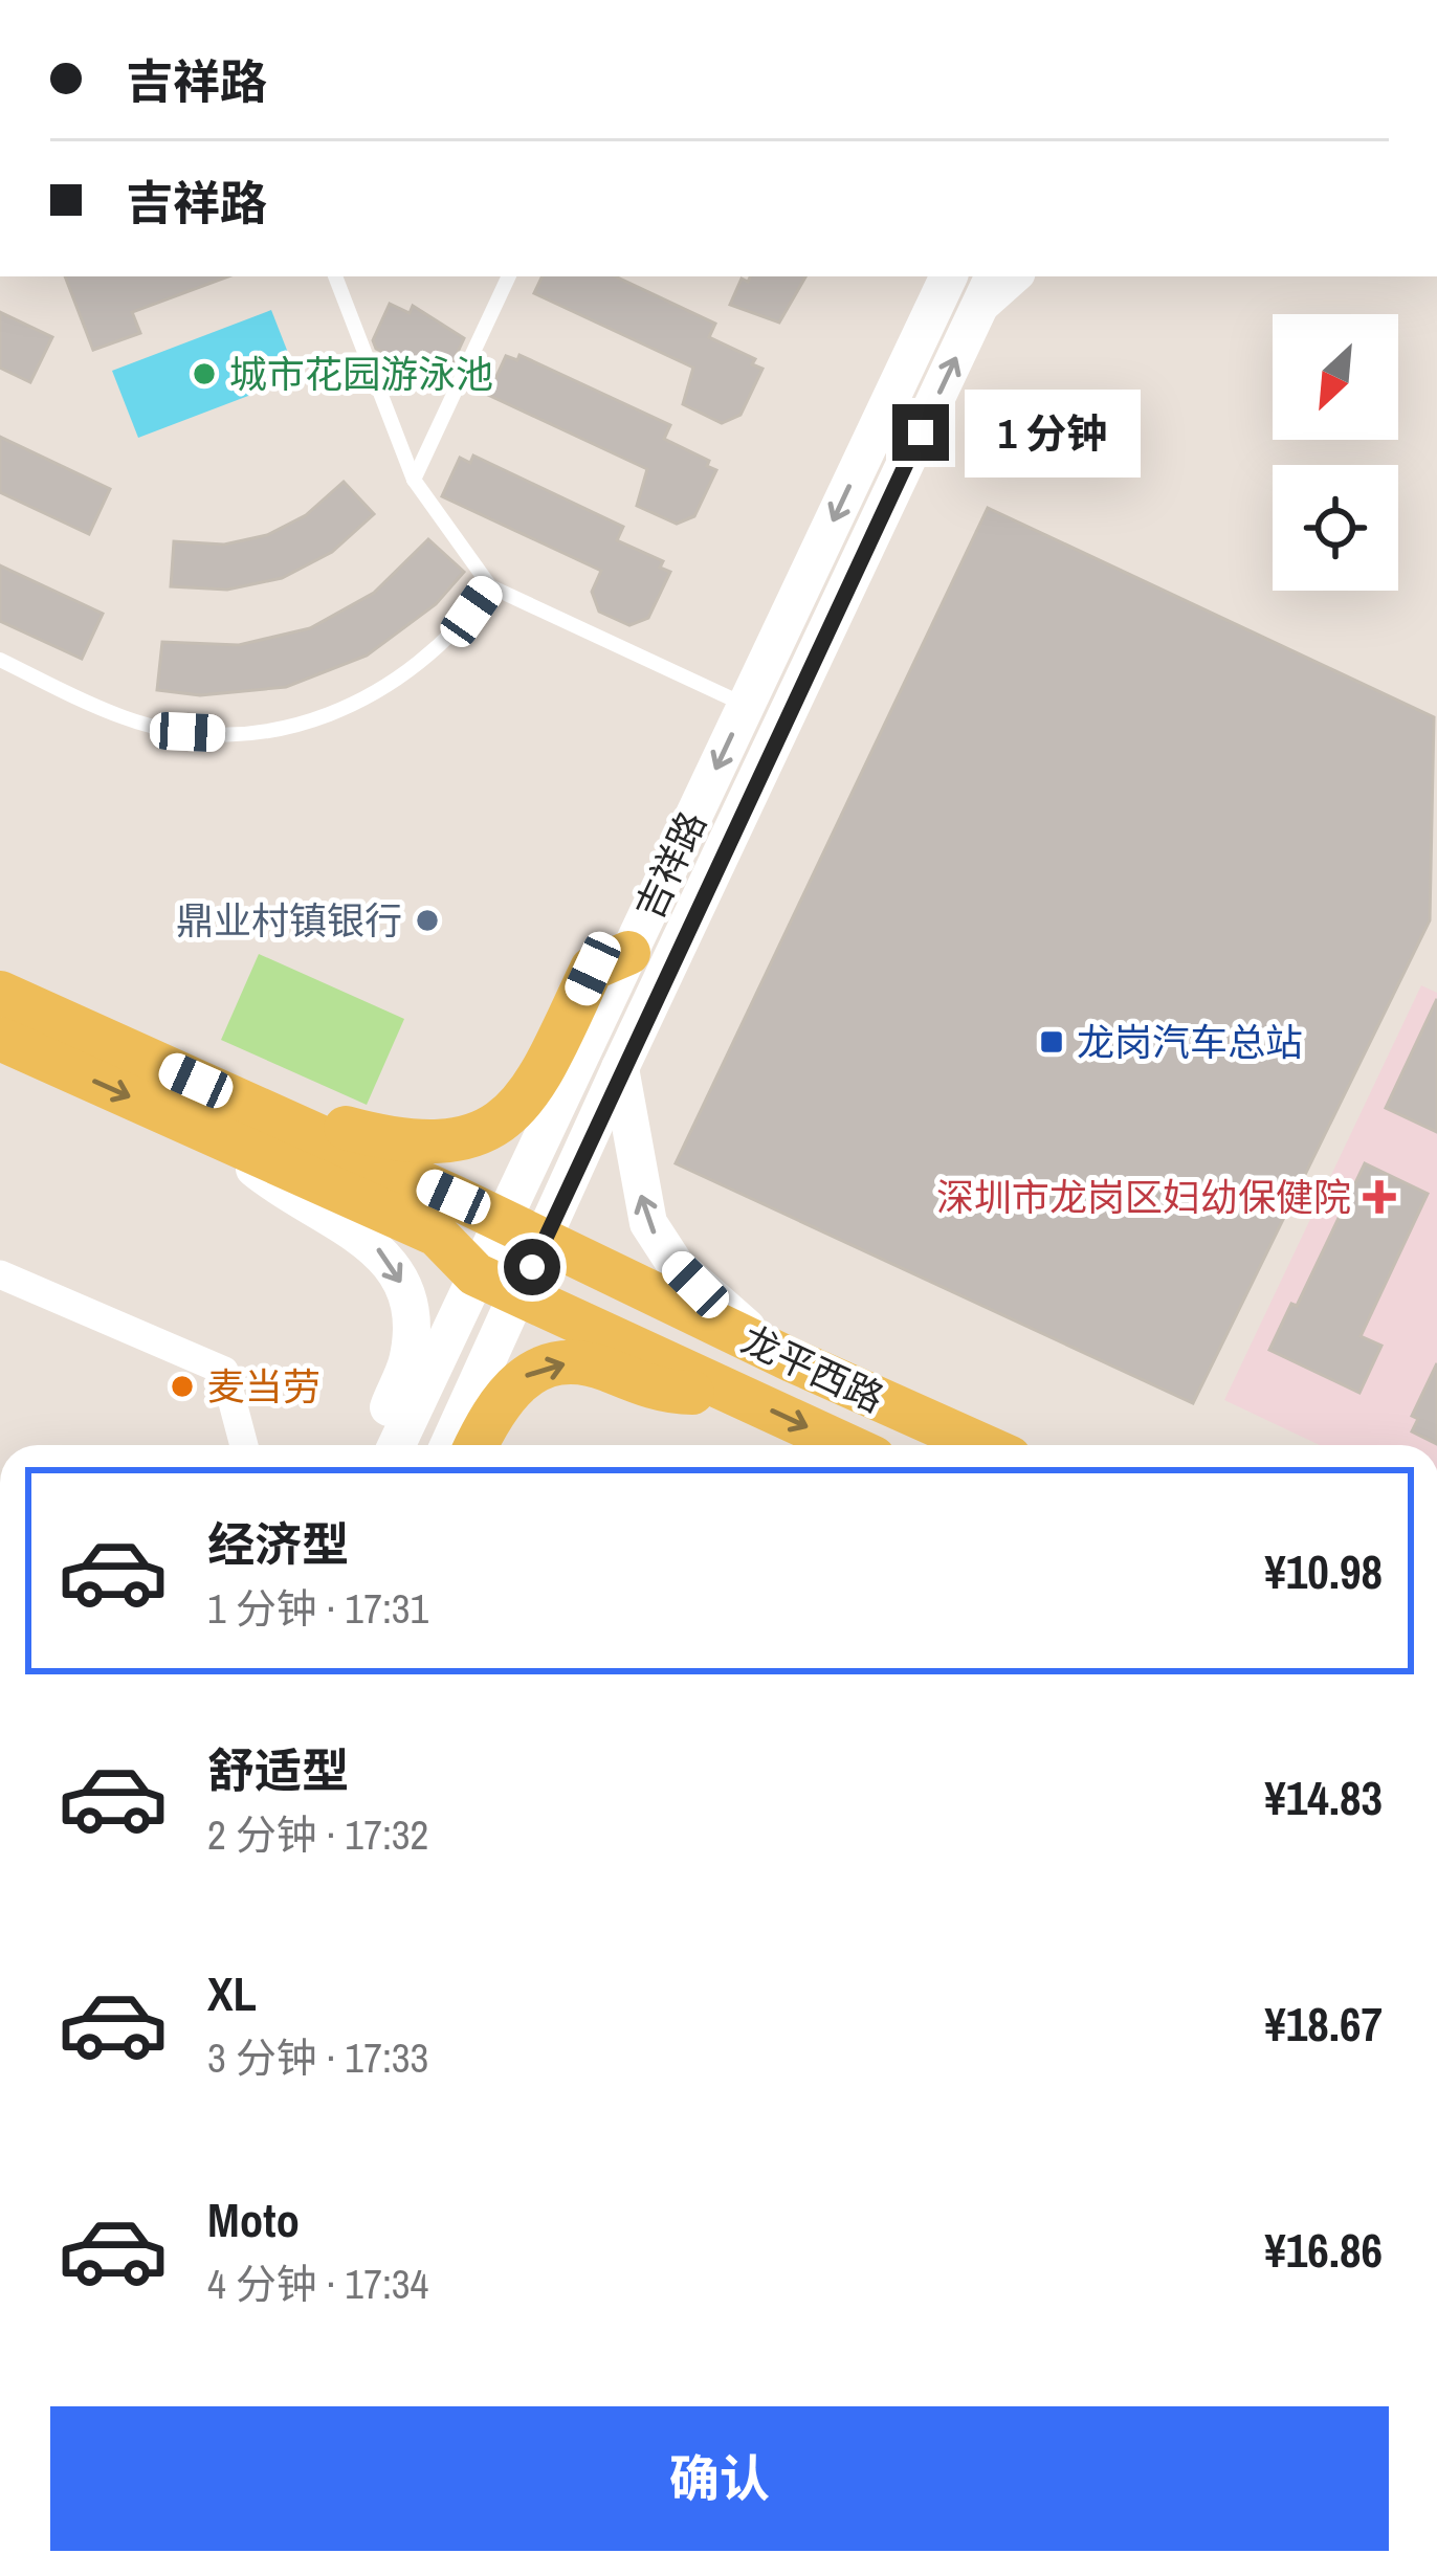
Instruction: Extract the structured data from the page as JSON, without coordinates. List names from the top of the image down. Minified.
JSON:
{"streets":{"main road":["吉祥路","龙平西路"]},"crossings":[["吉祥路","龙平西路"]],"places":{"other":["城市花园游泳池","鼎业村镇银行","麦当劳"],"transit":["龙岗汽车总站"],"health":["深圳市龙岗区妇幼保健院"]},"north":"bottom left","page":{"banner":["吉祥路","吉祥路"],"bubble":"1 分钟","list":[{"name":"经济型","note":"1 分钟 · 17:31","value":"¥10.98"},{"name":"舒适型","note":"2 分钟 · 17:32","value":"¥14.83"},{"name":"XL","note":"3 分钟 · 17:33","value":"¥18.67"},{"name":"Moto","note":"4 分钟 · 17:34","value":"¥16.86"}],"buttons":"确认"}}
